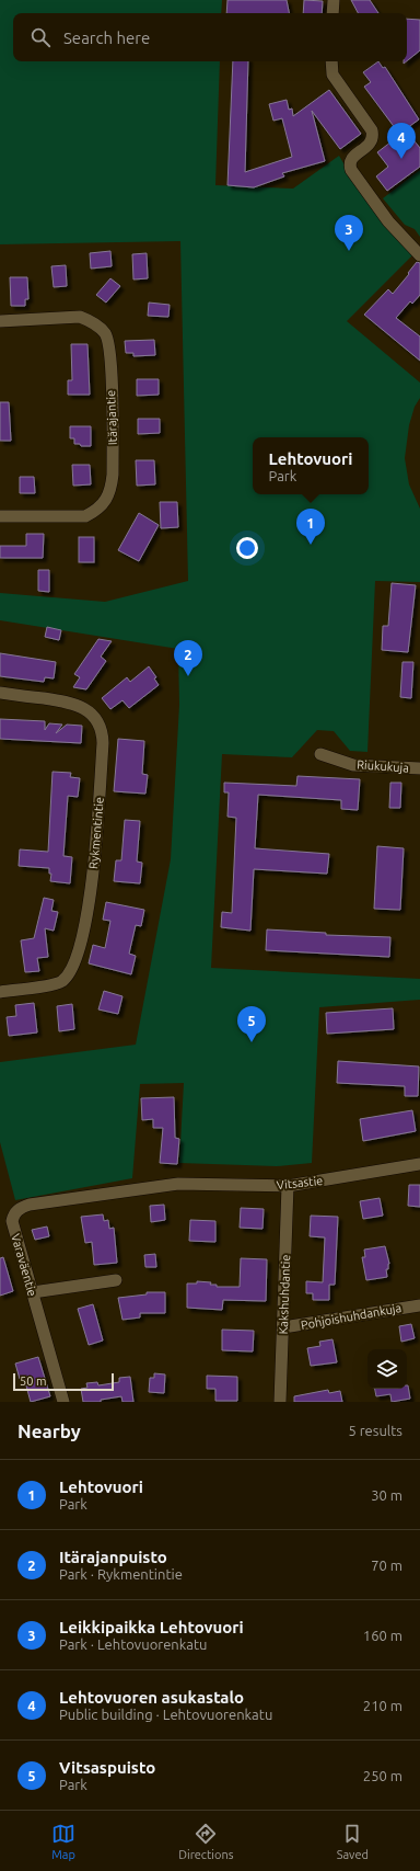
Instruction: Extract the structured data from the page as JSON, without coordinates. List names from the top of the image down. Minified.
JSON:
{"streets":{"street":["Itärajantie","Riukukuja","Rykmentintie","Vitsastie","Varaväentie","Kakshuhdantie","Pohjoishuhdankuja"]},"crossings":[["Vitsastie","Varaväentie"],["Vitsastie","Kakshuhdantie"],["Kakshuhdantie","Pohjoishuhdankuja"]],"scale_bar":"50 m","page":{"search":"Search here","pins":["4","3","1","2","5"],"popup":["Lehtovuori","Park"],"scale":"50 m","heading":["Nearby","5 results"],"list":[{"mark":"1","name":"Lehtovuori","note":"Park","value":"30 m"},{"mark":"2","name":"Itärajanpuisto","note":"Park · Rykmentintie","value":"70 m"},{"mark":"3","name":"Leikkipaikka Lehtovuori","note":"Park · Lehtovuorenkatu","value":"160 m"},{"mark":"4","name":"Lehtovuoren asukastalo","note":"Public building · Lehtovuorenkatu","value":"210 m"},{"mark":"5","name":"Vitsaspuisto","note":"Park","value":"250 m"}],"nav":["Map","Directions","Saved"]}}
